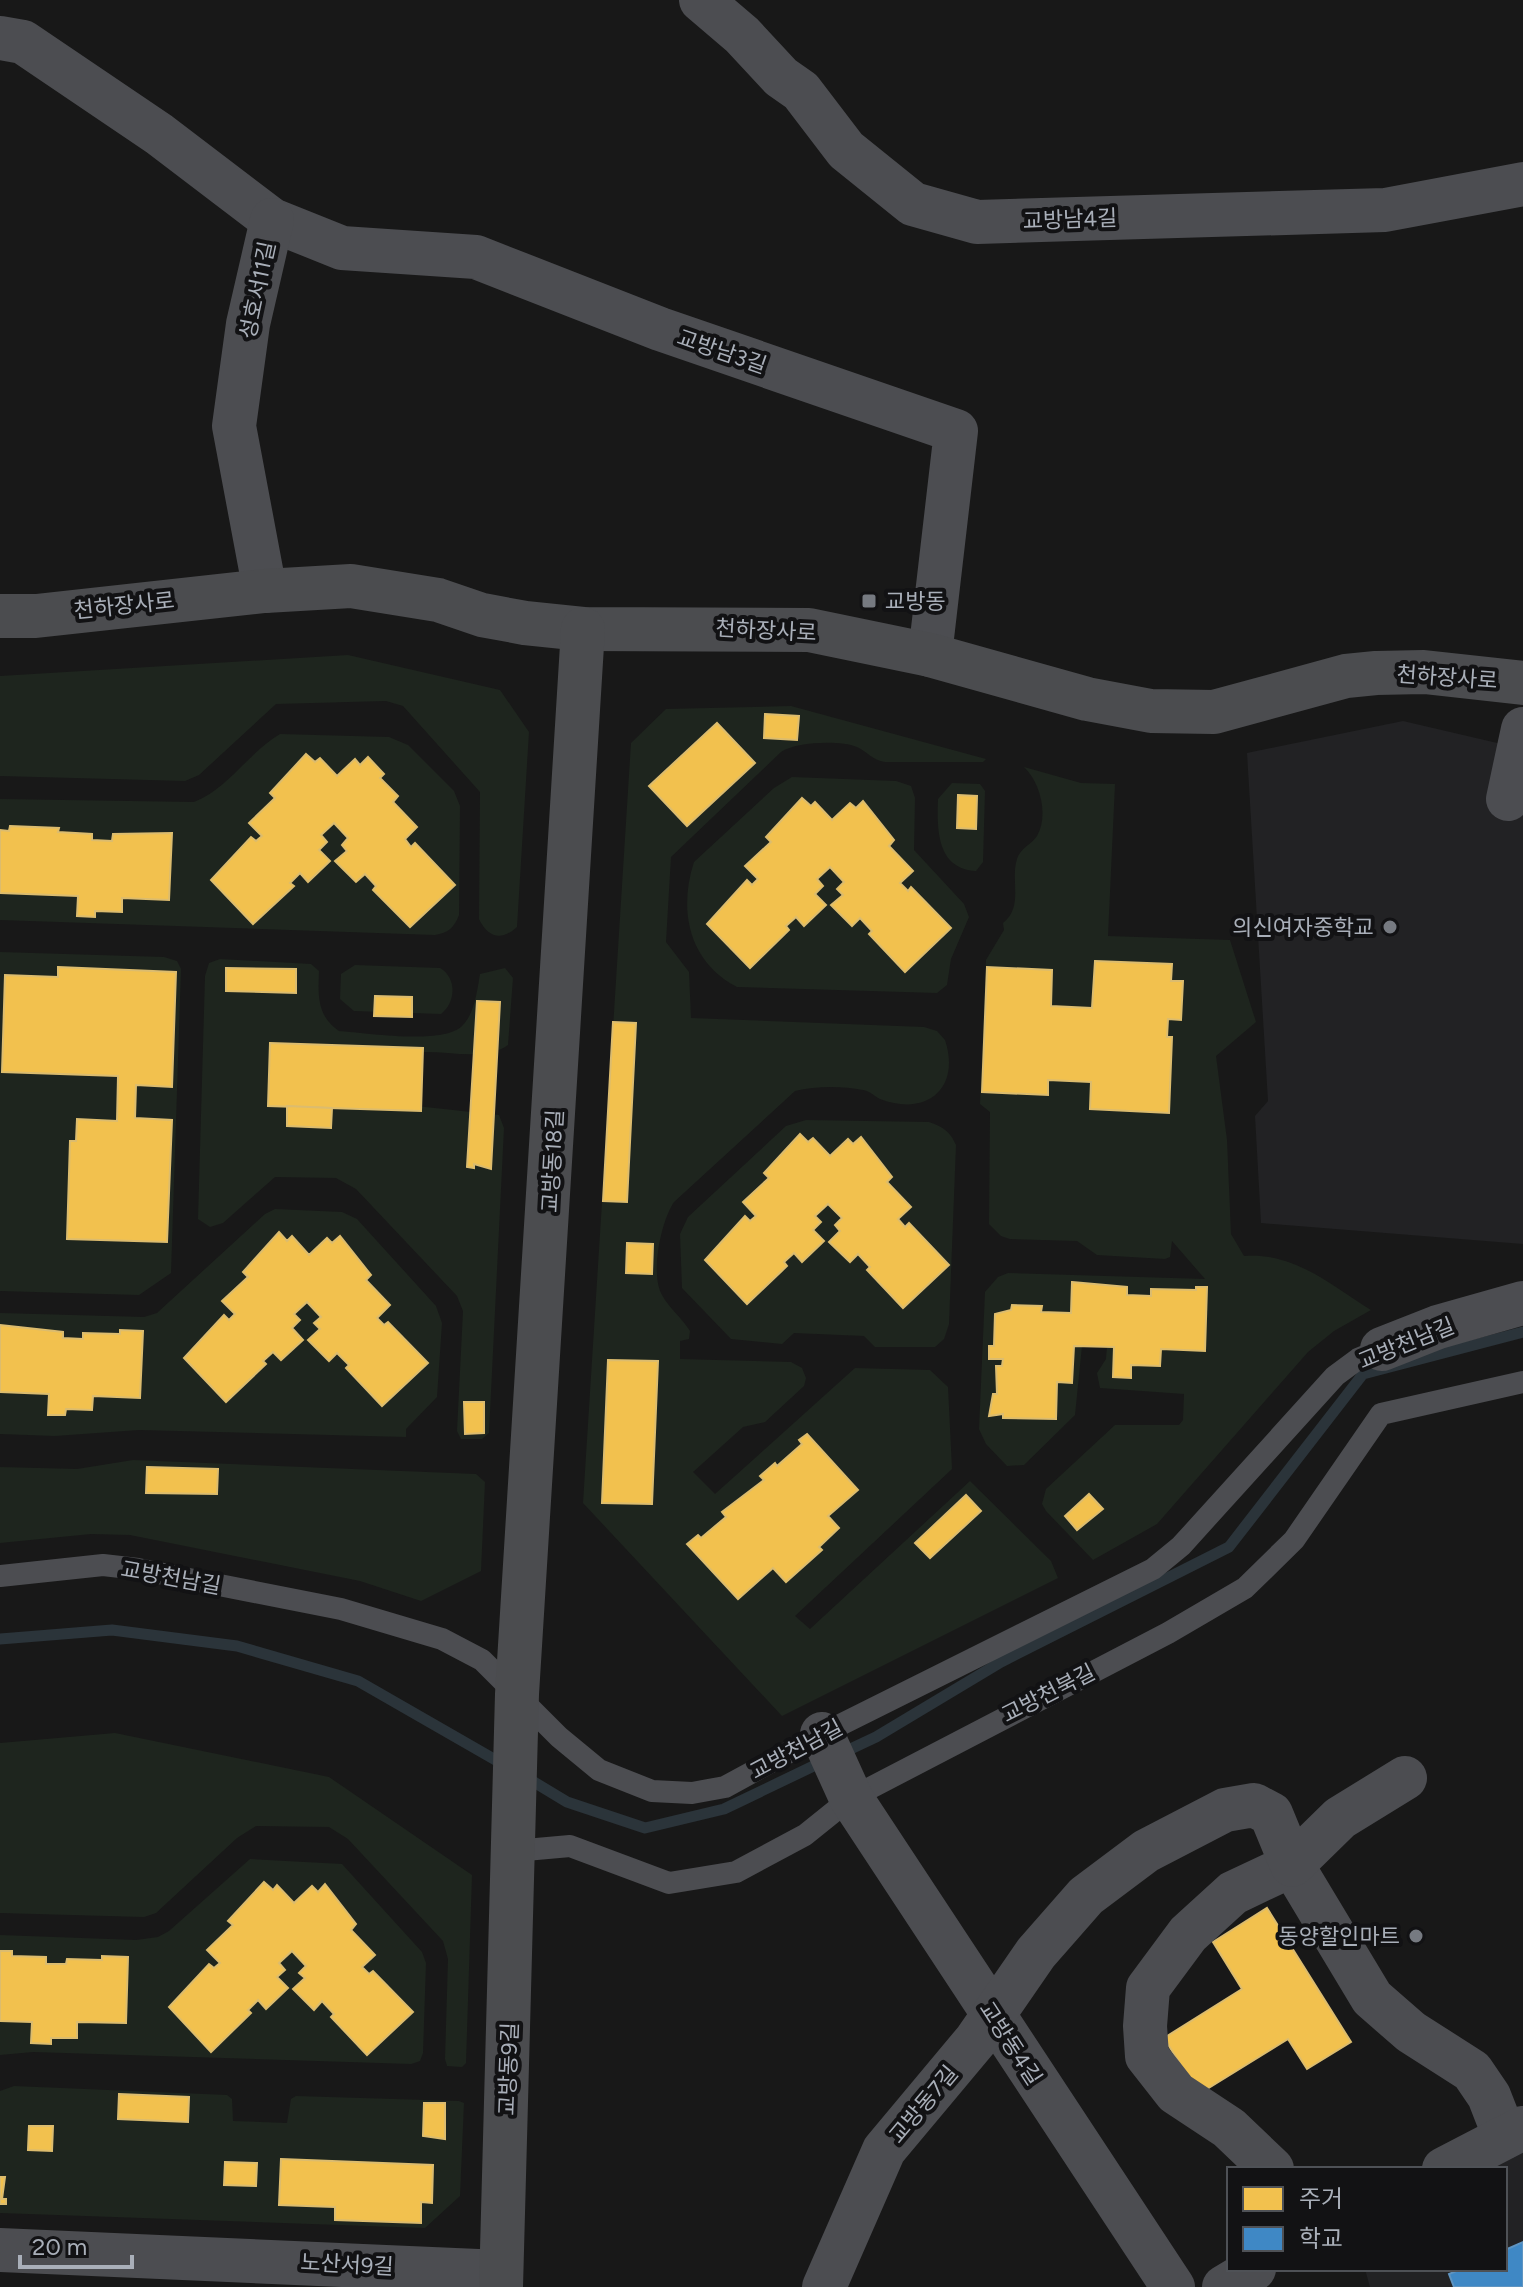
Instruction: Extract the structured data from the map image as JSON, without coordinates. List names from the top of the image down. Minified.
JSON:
{"streets":{"main road":["천하장사로","교방동18길","교방동9길"],"street":["교방남4길","성호서11길","교방남3길","교방천남길","교방동4길","교방동7길","노산서9길"],"lane":["교방천북길"]},"crossings":[["성호서11길","교방남3길"],["성호서11길","천하장사로"],["교방남3길","천하장사로"],["천하장사로","교방동18길"],["교방동18길","교방천남길"],["교방동18길","교방동9길"],["교방천남길","교방동4길"],["교방천북길","교방동4길"],["교방천북길","교방동9길"],["교방동4길","교방동7길"],["교방동9길","노산서9길"]],"places":{"transit":["교방동"],"other":["의신여자중학교","동양할인마트"]},"legend":["주거","학교"],"scale_bar":"20 m"}
